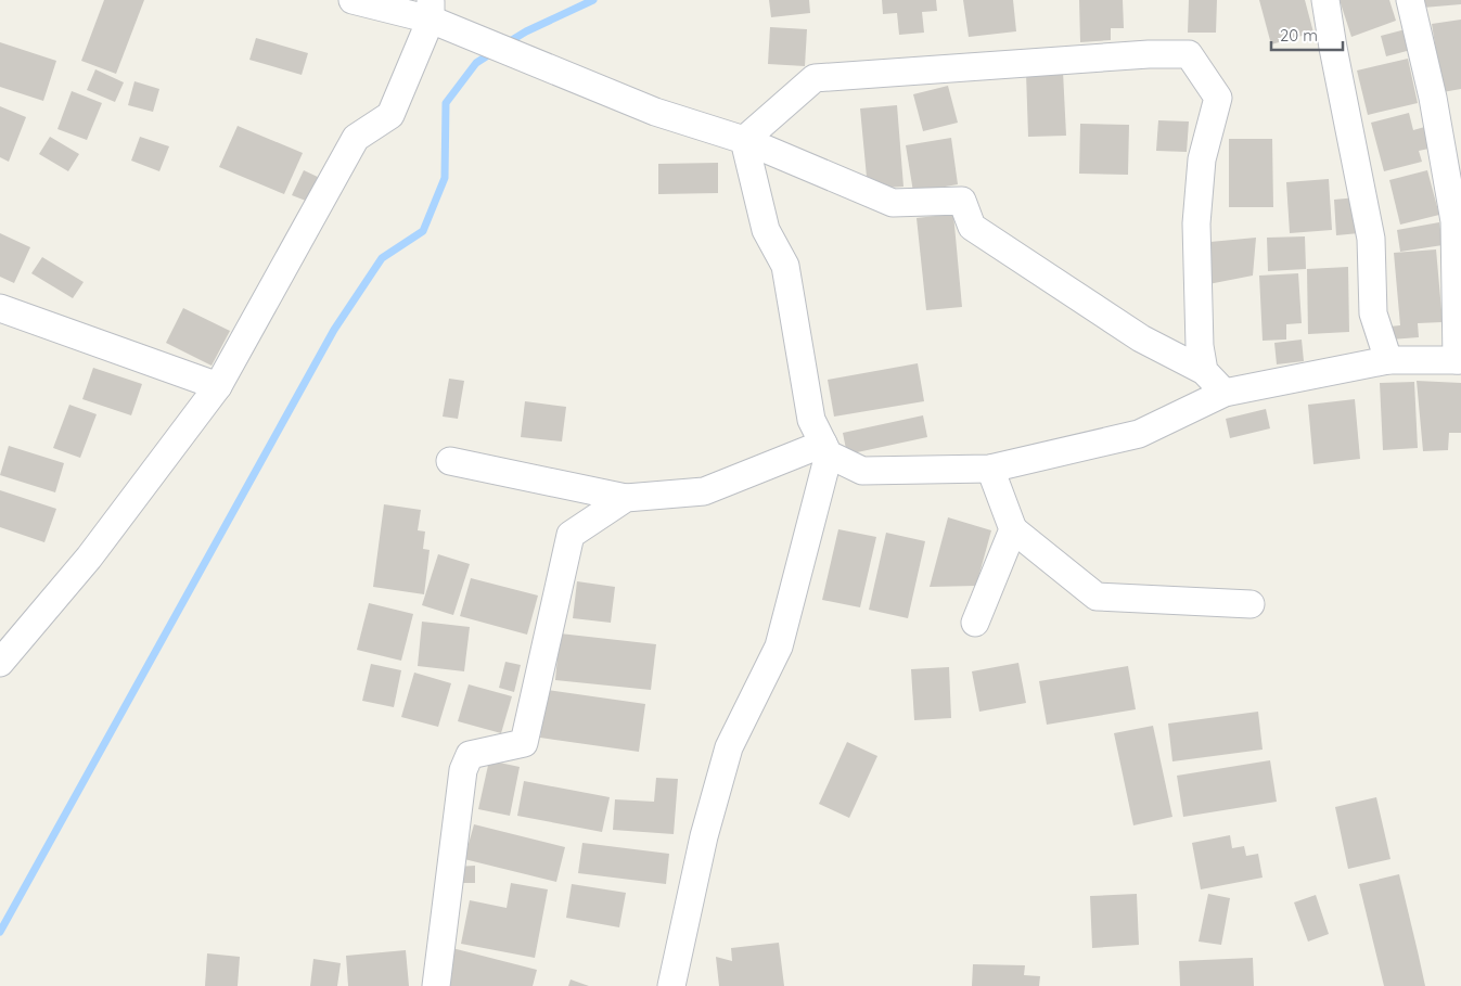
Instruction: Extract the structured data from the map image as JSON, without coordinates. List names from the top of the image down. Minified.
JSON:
{"scale_bar":"20 m"}
